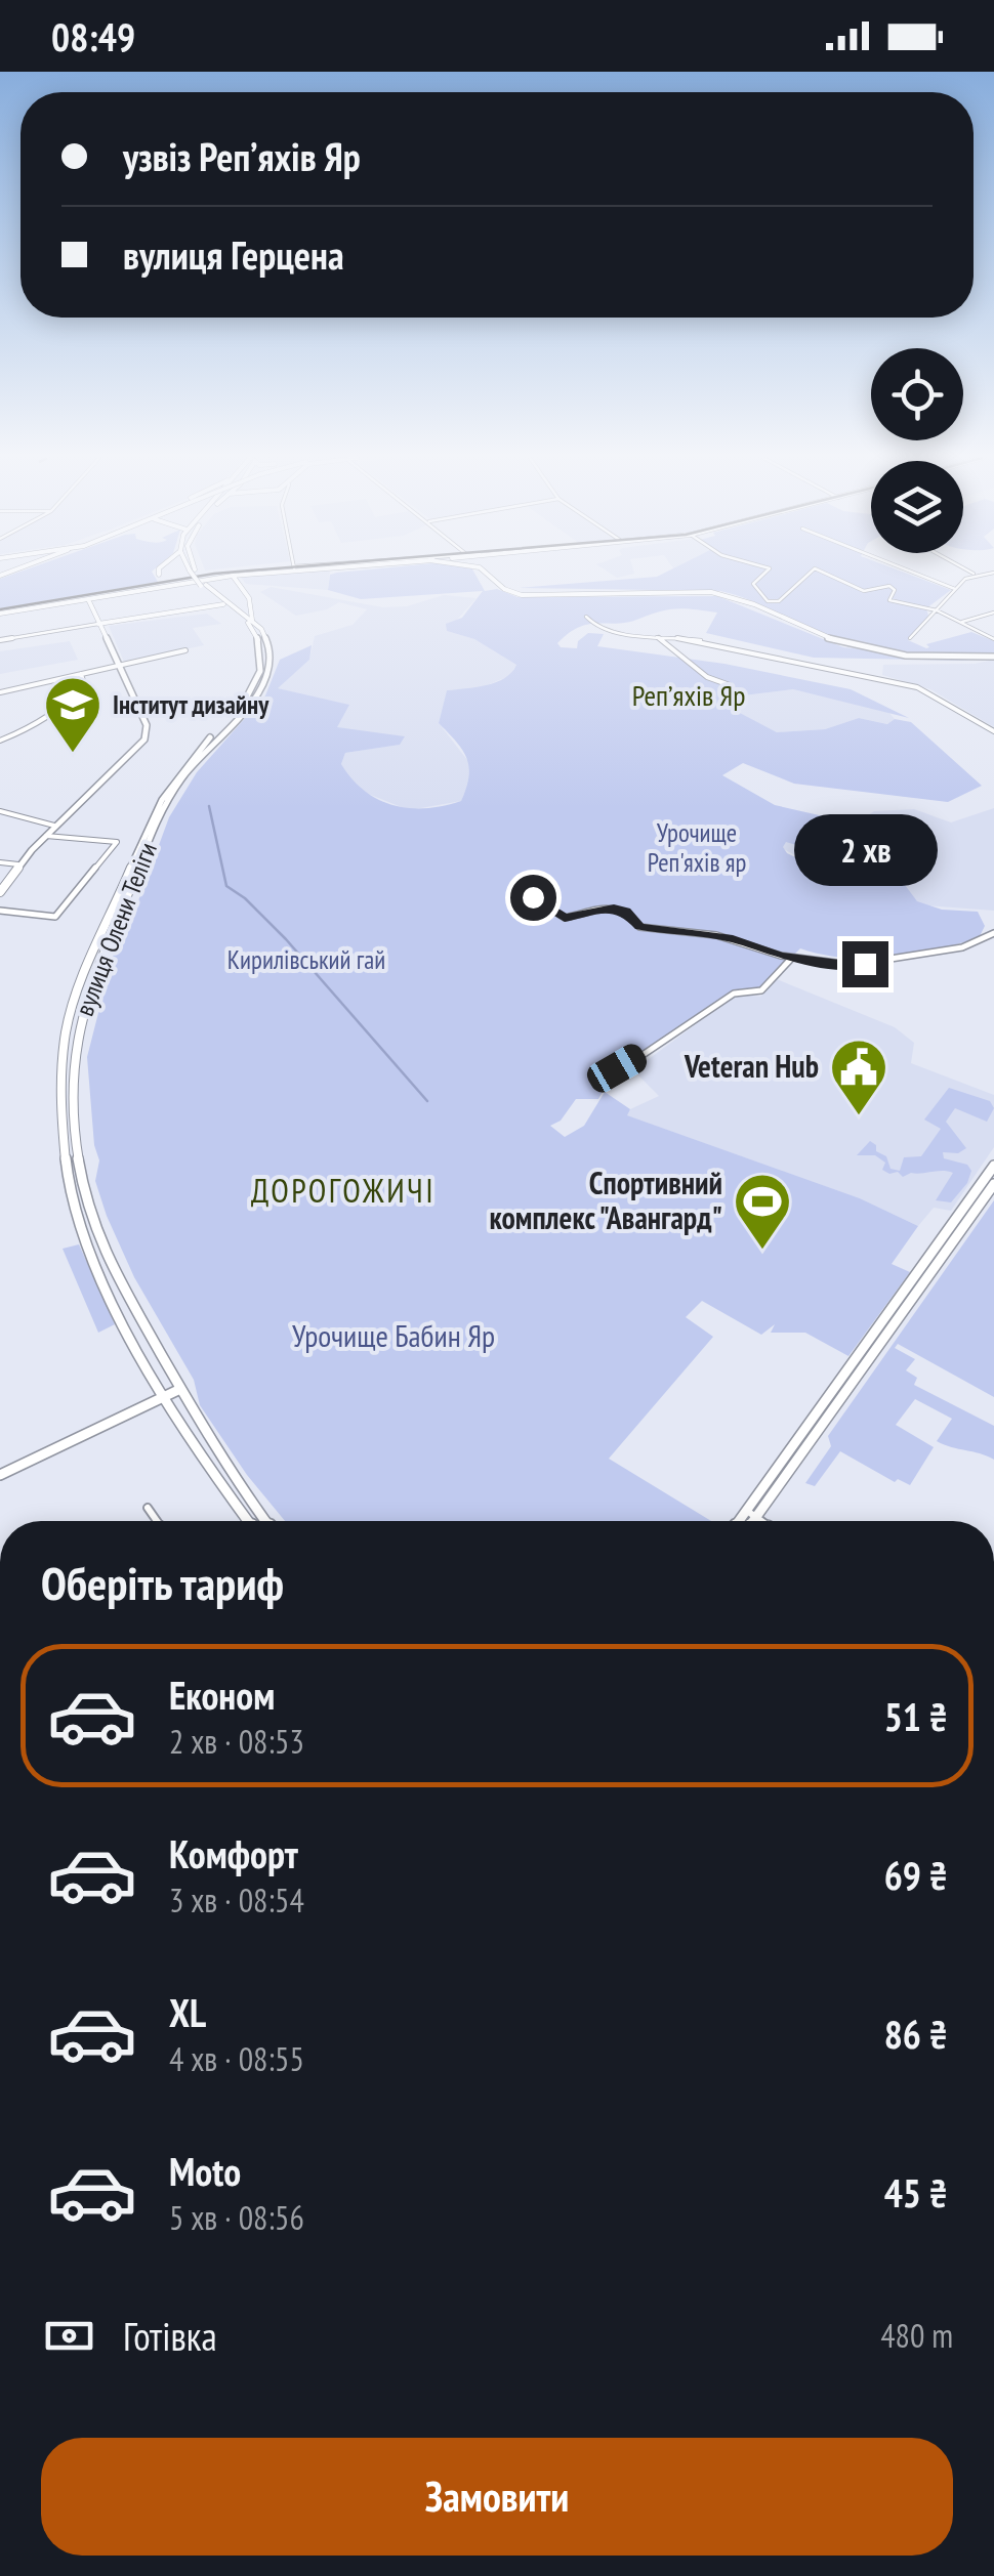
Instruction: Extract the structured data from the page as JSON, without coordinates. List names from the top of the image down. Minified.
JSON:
{"streets":{"main road":["вулиця Олени Теліги"]},"districts":["Репʼяхів Яр","ДОРОГОЖИЧІ"],"parks":["Урочище Реп'яхів яр","Кирилівський гай","Урочище Бабин Яр"],"places":{"school or university":["Інститут дизайну"],"public building":["Veteran Hub"],"sports":["Спортивний комплекс \"Авангард\""]},"page":{"status":"08:49","banner":["узвіз Репʼяхів Яр","вулиця Герцена"],"bubble":"2 хв","heading":"Оберіть тариф","list":[{"name":"Економ","note":"2 хв · 08:53","value":"51 ₴"},{"name":"Комфорт","note":"3 хв · 08:54","value":"69 ₴"},{"name":"XL","note":"4 хв · 08:55","value":"86 ₴"},{"name":"Moto","note":"5 хв · 08:56","value":"45 ₴"}],"pay":["Готівка","480 m"],"buttons":"Замовити"}}
